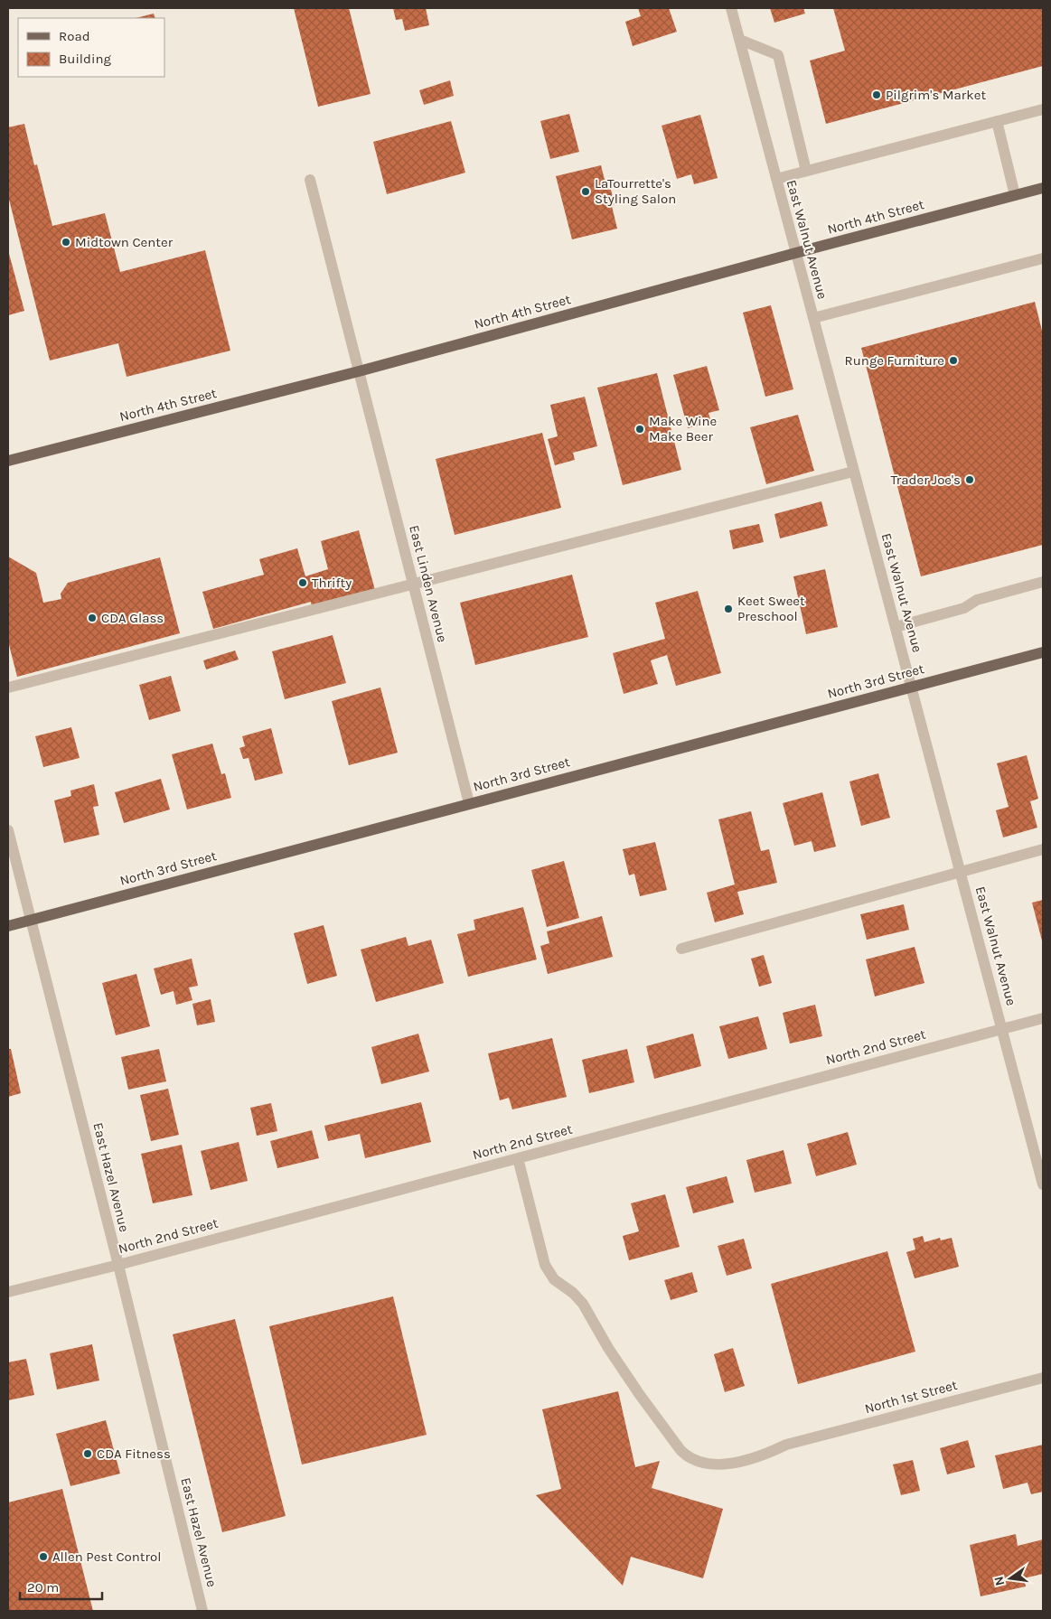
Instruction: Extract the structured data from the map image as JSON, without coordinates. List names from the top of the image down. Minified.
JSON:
{"streets":{"main road":["North 4th Street","North 3rd Street"],"street":["East Walnut Avenue","East Linden Avenue","North 2nd Street","East Hazel Avenue","North 1st Street"]},"crossings":[["North 4th Street","East Walnut Avenue"],["North 4th Street","East Linden Avenue"],["East Walnut Avenue","North 3rd Street"],["East Walnut Avenue","North 2nd Street"],["East Linden Avenue","North 3rd Street"],["North 3rd Street","East Hazel Avenue"],["North 2nd Street","East Hazel Avenue"],["North 2nd Street","North 1st Street"]],"places":["Pilgrim's Market","LaTourrette's Styling Salon","Midtown Center","Runge Furniture","Make Wine Make Beer","Trader Joe's","Thrifty","Keet Sweet Preschool","CDA Glass","CDA Fitness","Allen Pest Control"],"legend":["Road","Building"],"scale_bar":"20 m","north":"left"}
